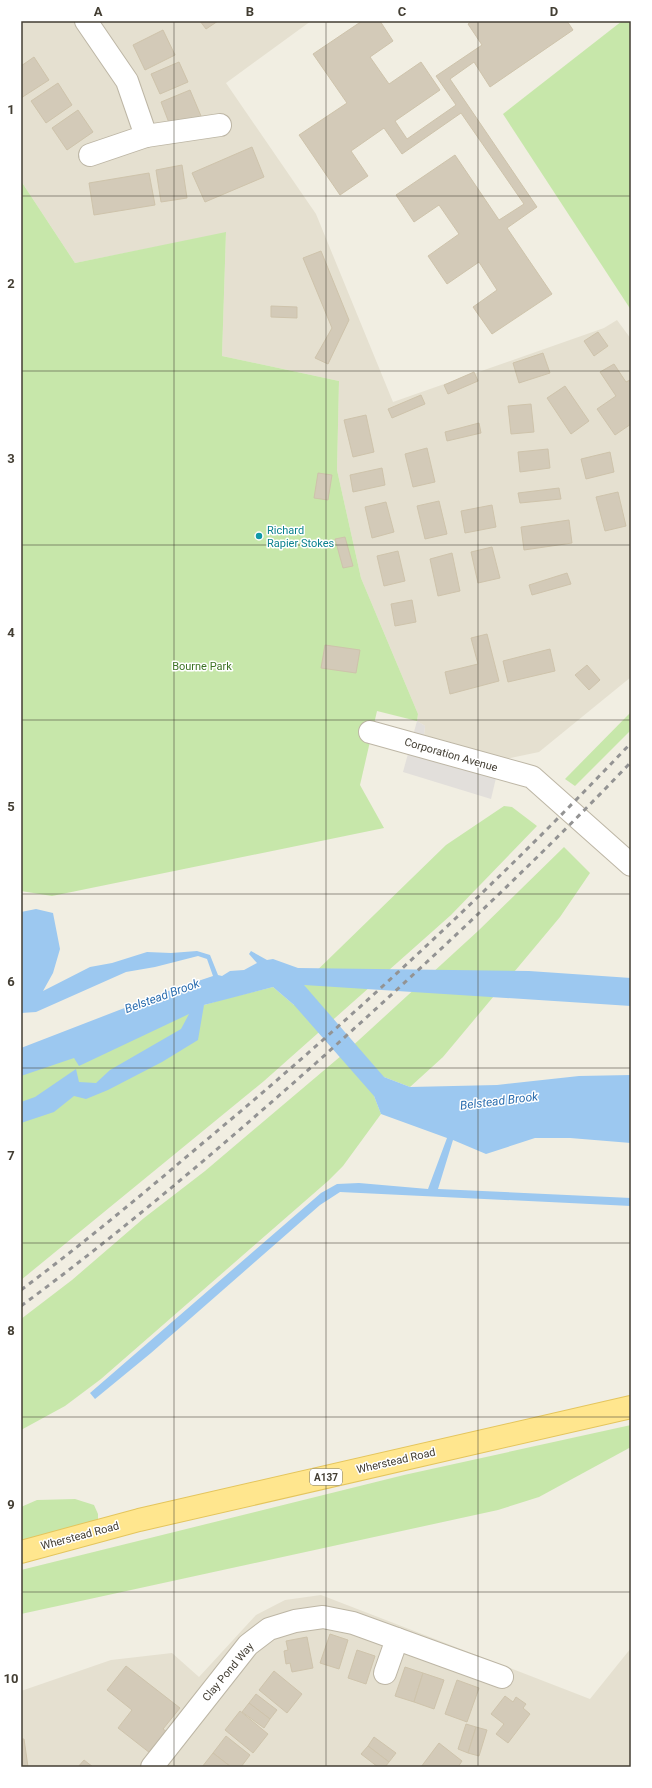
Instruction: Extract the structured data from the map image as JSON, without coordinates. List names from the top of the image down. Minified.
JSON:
{"streets":{"main road":["Wherstead Road","A137"],"street":["Corporation Avenue","Clay Pond Way"]},"water":["Belstead Brook"],"parks":["Bourne Park"],"places":["Richard Rapier Stokes"],"grid":{"columns":["A","B","C","D"],"rows":["1","2","3","4","5","6","7","8","9","10"]}}
